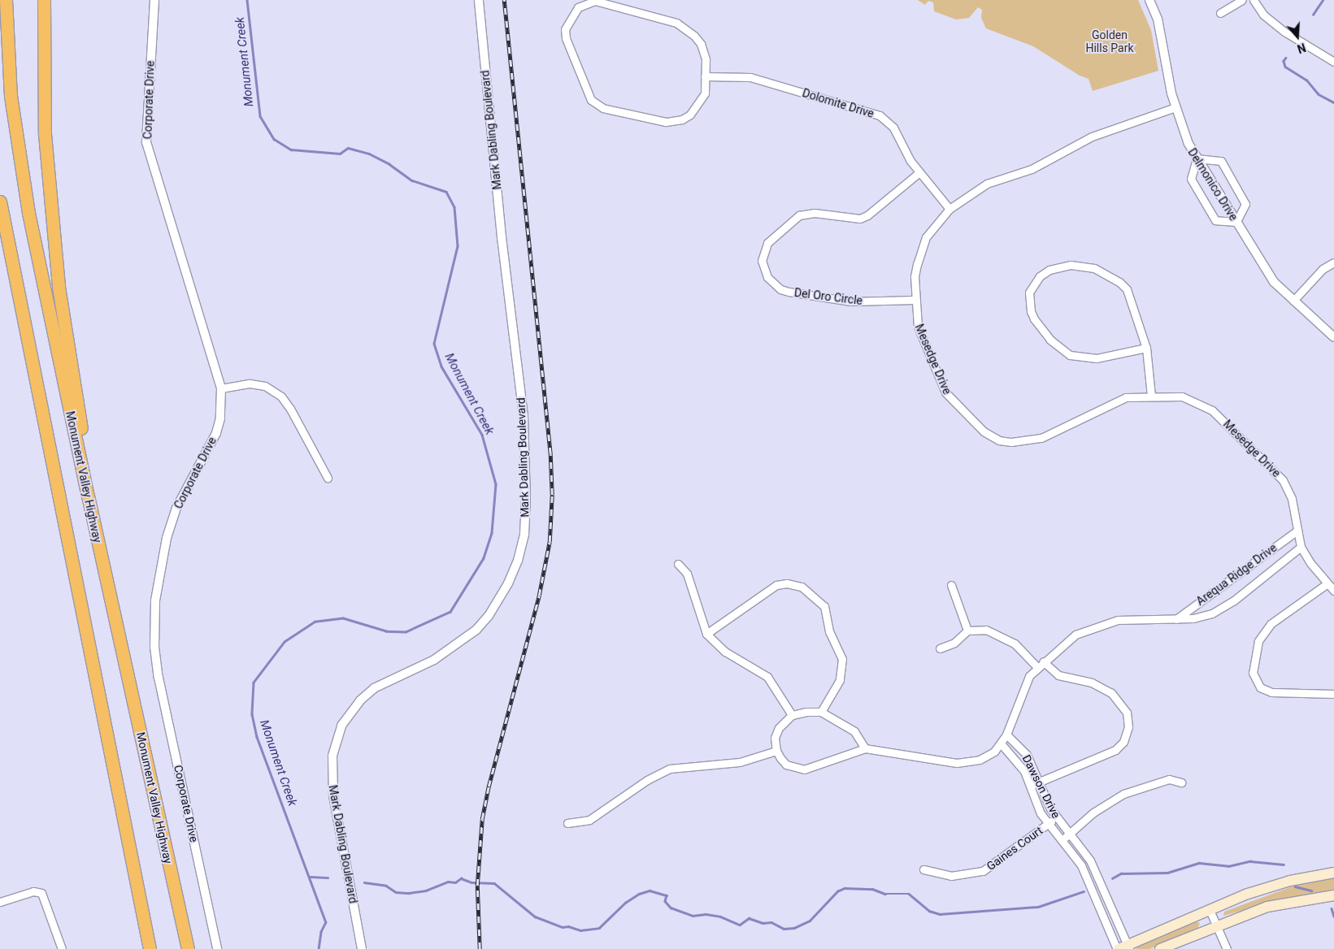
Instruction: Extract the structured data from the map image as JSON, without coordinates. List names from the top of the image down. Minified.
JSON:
{"streets":{"highway":["Monument Valley Highway"],"street":["Corporate Drive","Dolomite Drive","Mark Dabling Boulevard","Delmonico Drive","Del Oro Circle","Mesedge Drive","Arequa Ridge Drive","Dawson Drive","Gaines Court"]},"crossings":[["Dolomite Drive","Del Oro Circle"],["Dolomite Drive","Mesedge Drive"],["Delmonico Drive","Mesedge Drive"],["Del Oro Circle","Mesedge Drive"],["Mesedge Drive","Arequa Ridge Drive"],["Arequa Ridge Drive","Dawson Drive"],["Dawson Drive","Gaines Court"]],"water":["Monument Creek"],"parks":["Golden Hills Park"],"north":"bottom"}
